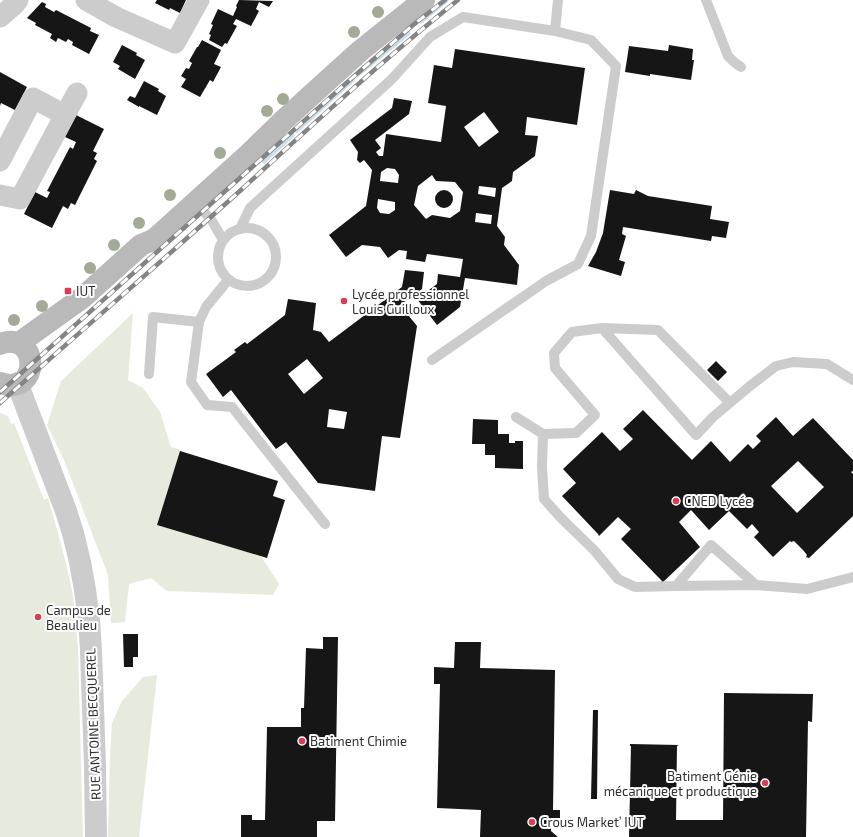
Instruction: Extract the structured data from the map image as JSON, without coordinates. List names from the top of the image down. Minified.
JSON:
{"streets":{"street":["RUE ANTOINE BECQUEREL"]},"places":{"transit":["IUT"],"other":["Lycée professionnel Louis Guilloux","CNED Lycée","Campus de Beaulieu","Batiment Chimie","Batiment Génie mécanique et productique","Crous Market’ IUT"]}}
